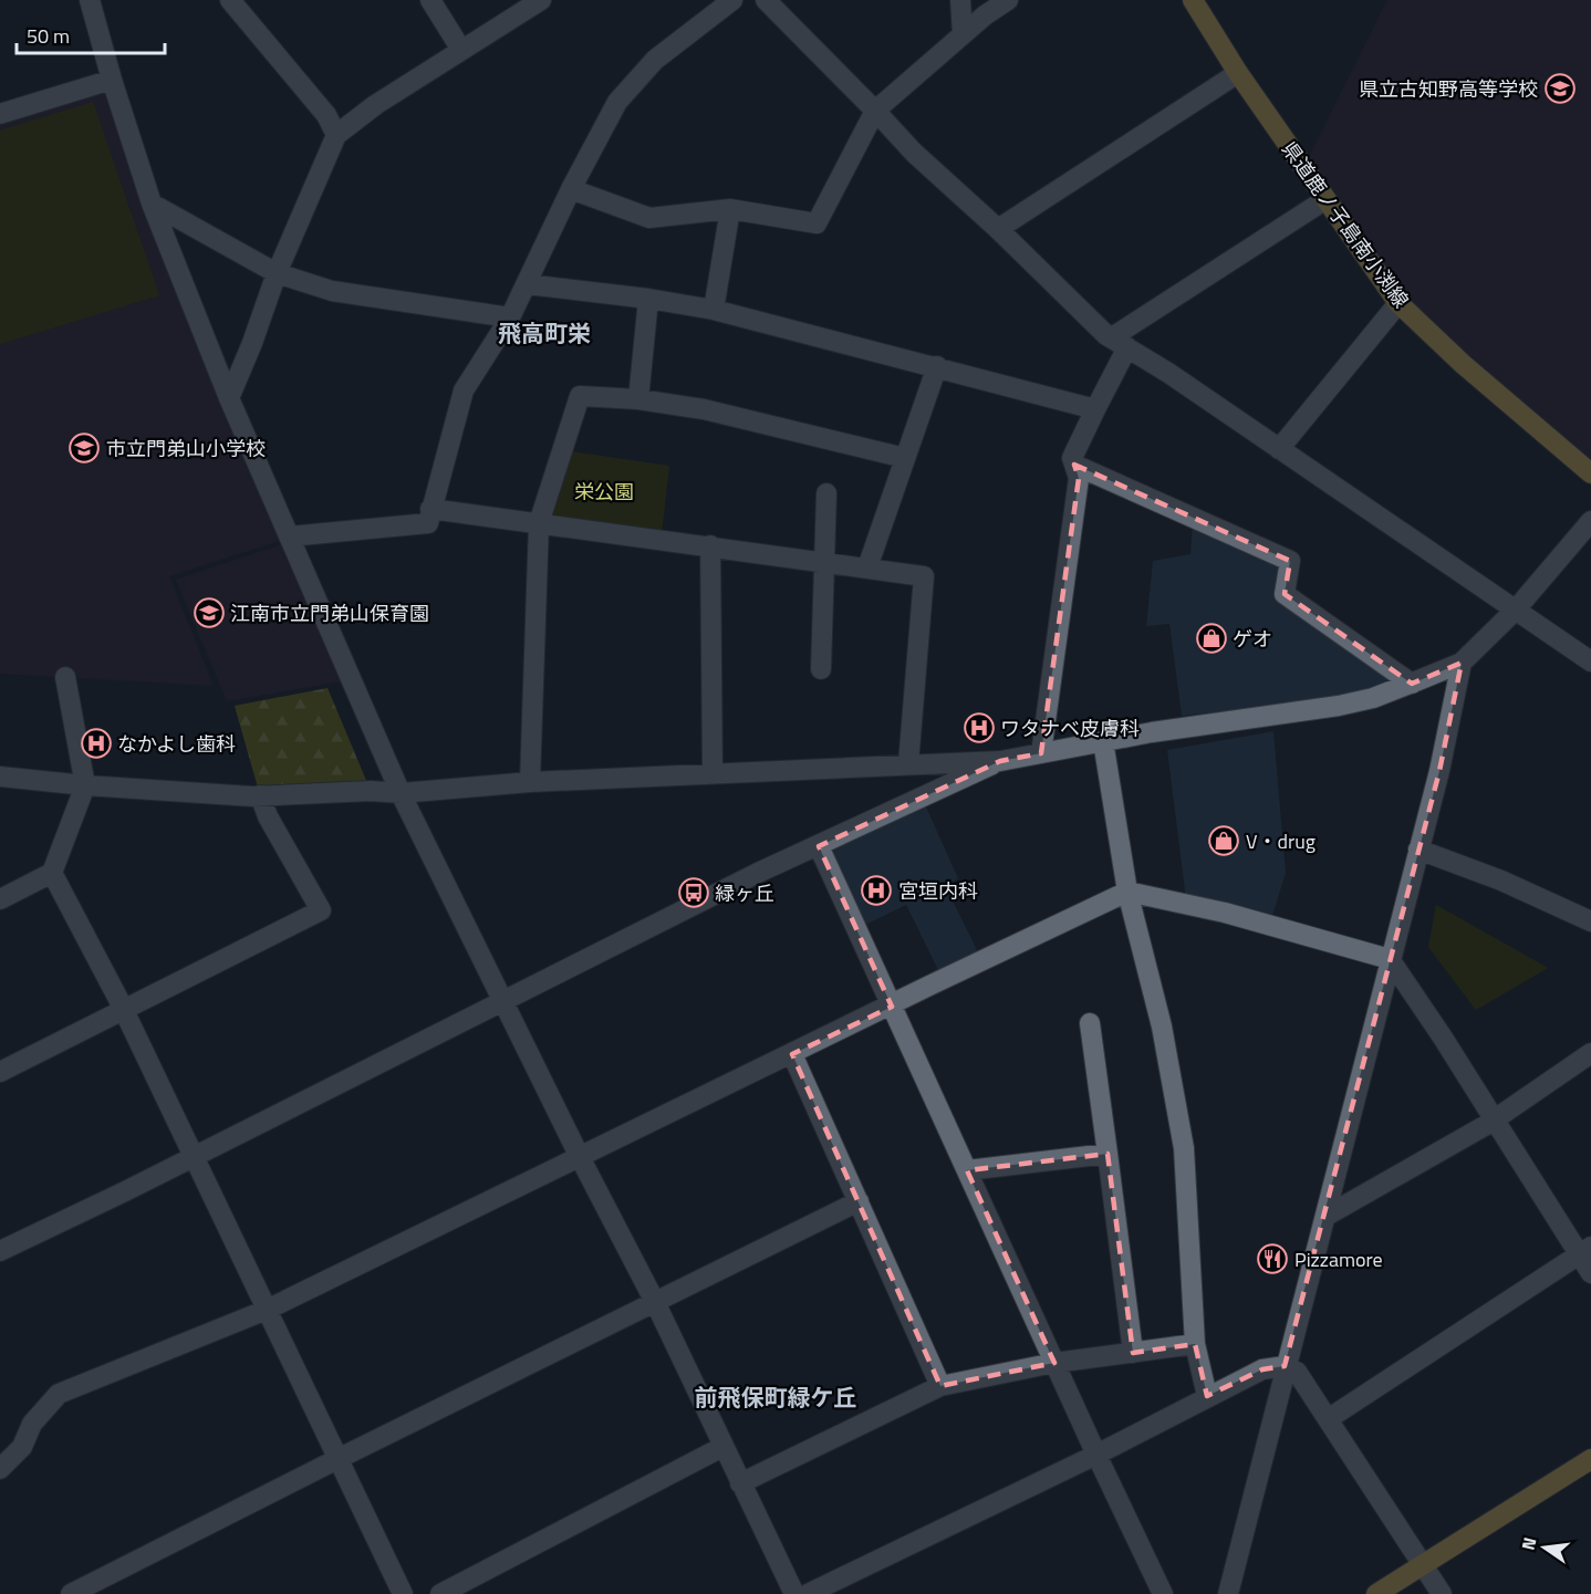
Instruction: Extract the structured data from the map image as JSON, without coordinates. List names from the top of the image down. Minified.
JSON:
{"streets":{"main road":["県道鹿ノ子島南小渕線"]},"districts":["飛高町栄","前飛保町緑ケ丘"],"parks":["栄公園"],"places":{"school or university":["県立古知野高等学校","市立門弟山小学校","江南市立門弟山保育園"],"shop":["ゲオ","V・drug"],"hospital":["ワタナベ皮膚科","なかよし歯科","宮垣内科"],"bus stop":["緑ヶ丘"],"restaurant":["Pizzamore"]},"scale_bar":"50 m","north":"left"}
